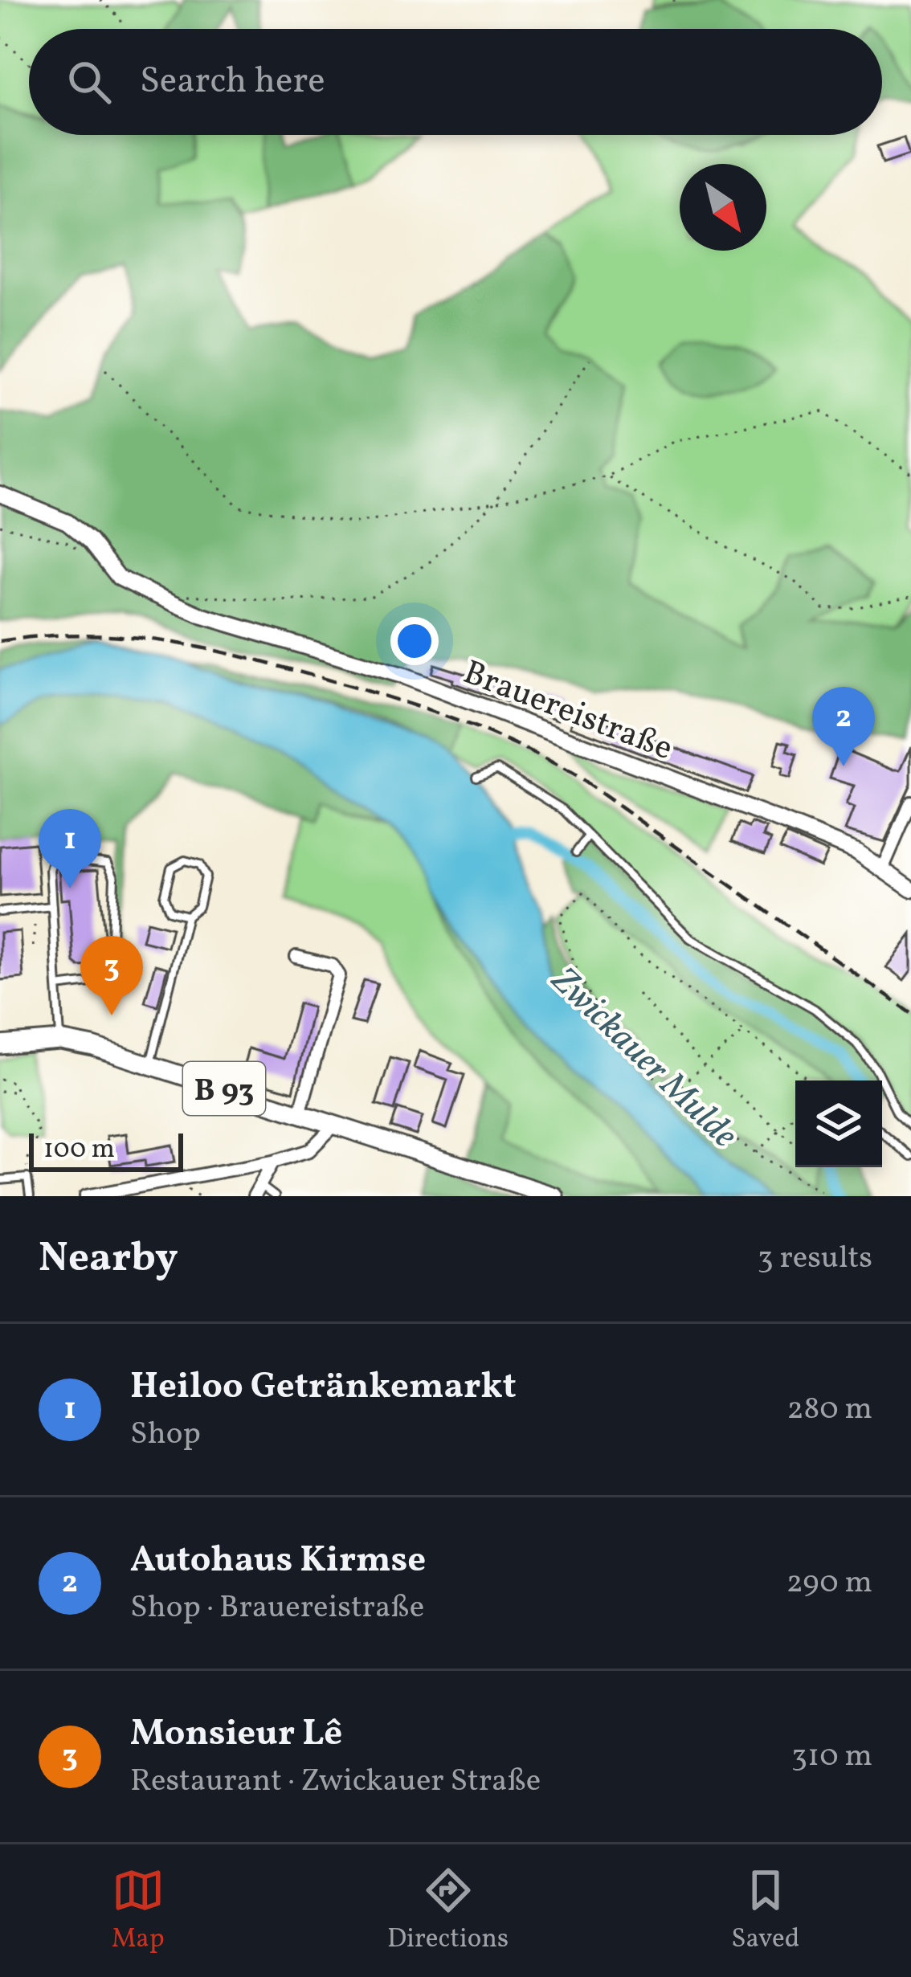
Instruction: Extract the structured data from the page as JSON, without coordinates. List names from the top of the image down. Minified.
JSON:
{"streets":{"main road":["B 93"],"street":["Brauereistraße"]},"water":["Zwickauer Mulde"],"scale_bar":"100 m","north":"bottom right","page":{"search":"Search here","pins":["2","1","3"],"scale":"100 m","heading":["Nearby","3 results"],"list":[{"mark":"1","name":"Heiloo Getränkemarkt","note":"Shop","value":"280 m"},{"mark":"2","name":"Autohaus Kirmse","note":"Shop · Brauereistraße","value":"290 m"},{"mark":"3","name":"Monsieur Lê","note":"Restaurant · Zwickauer Straße","value":"310 m"}],"nav":["Map","Directions","Saved"]}}
